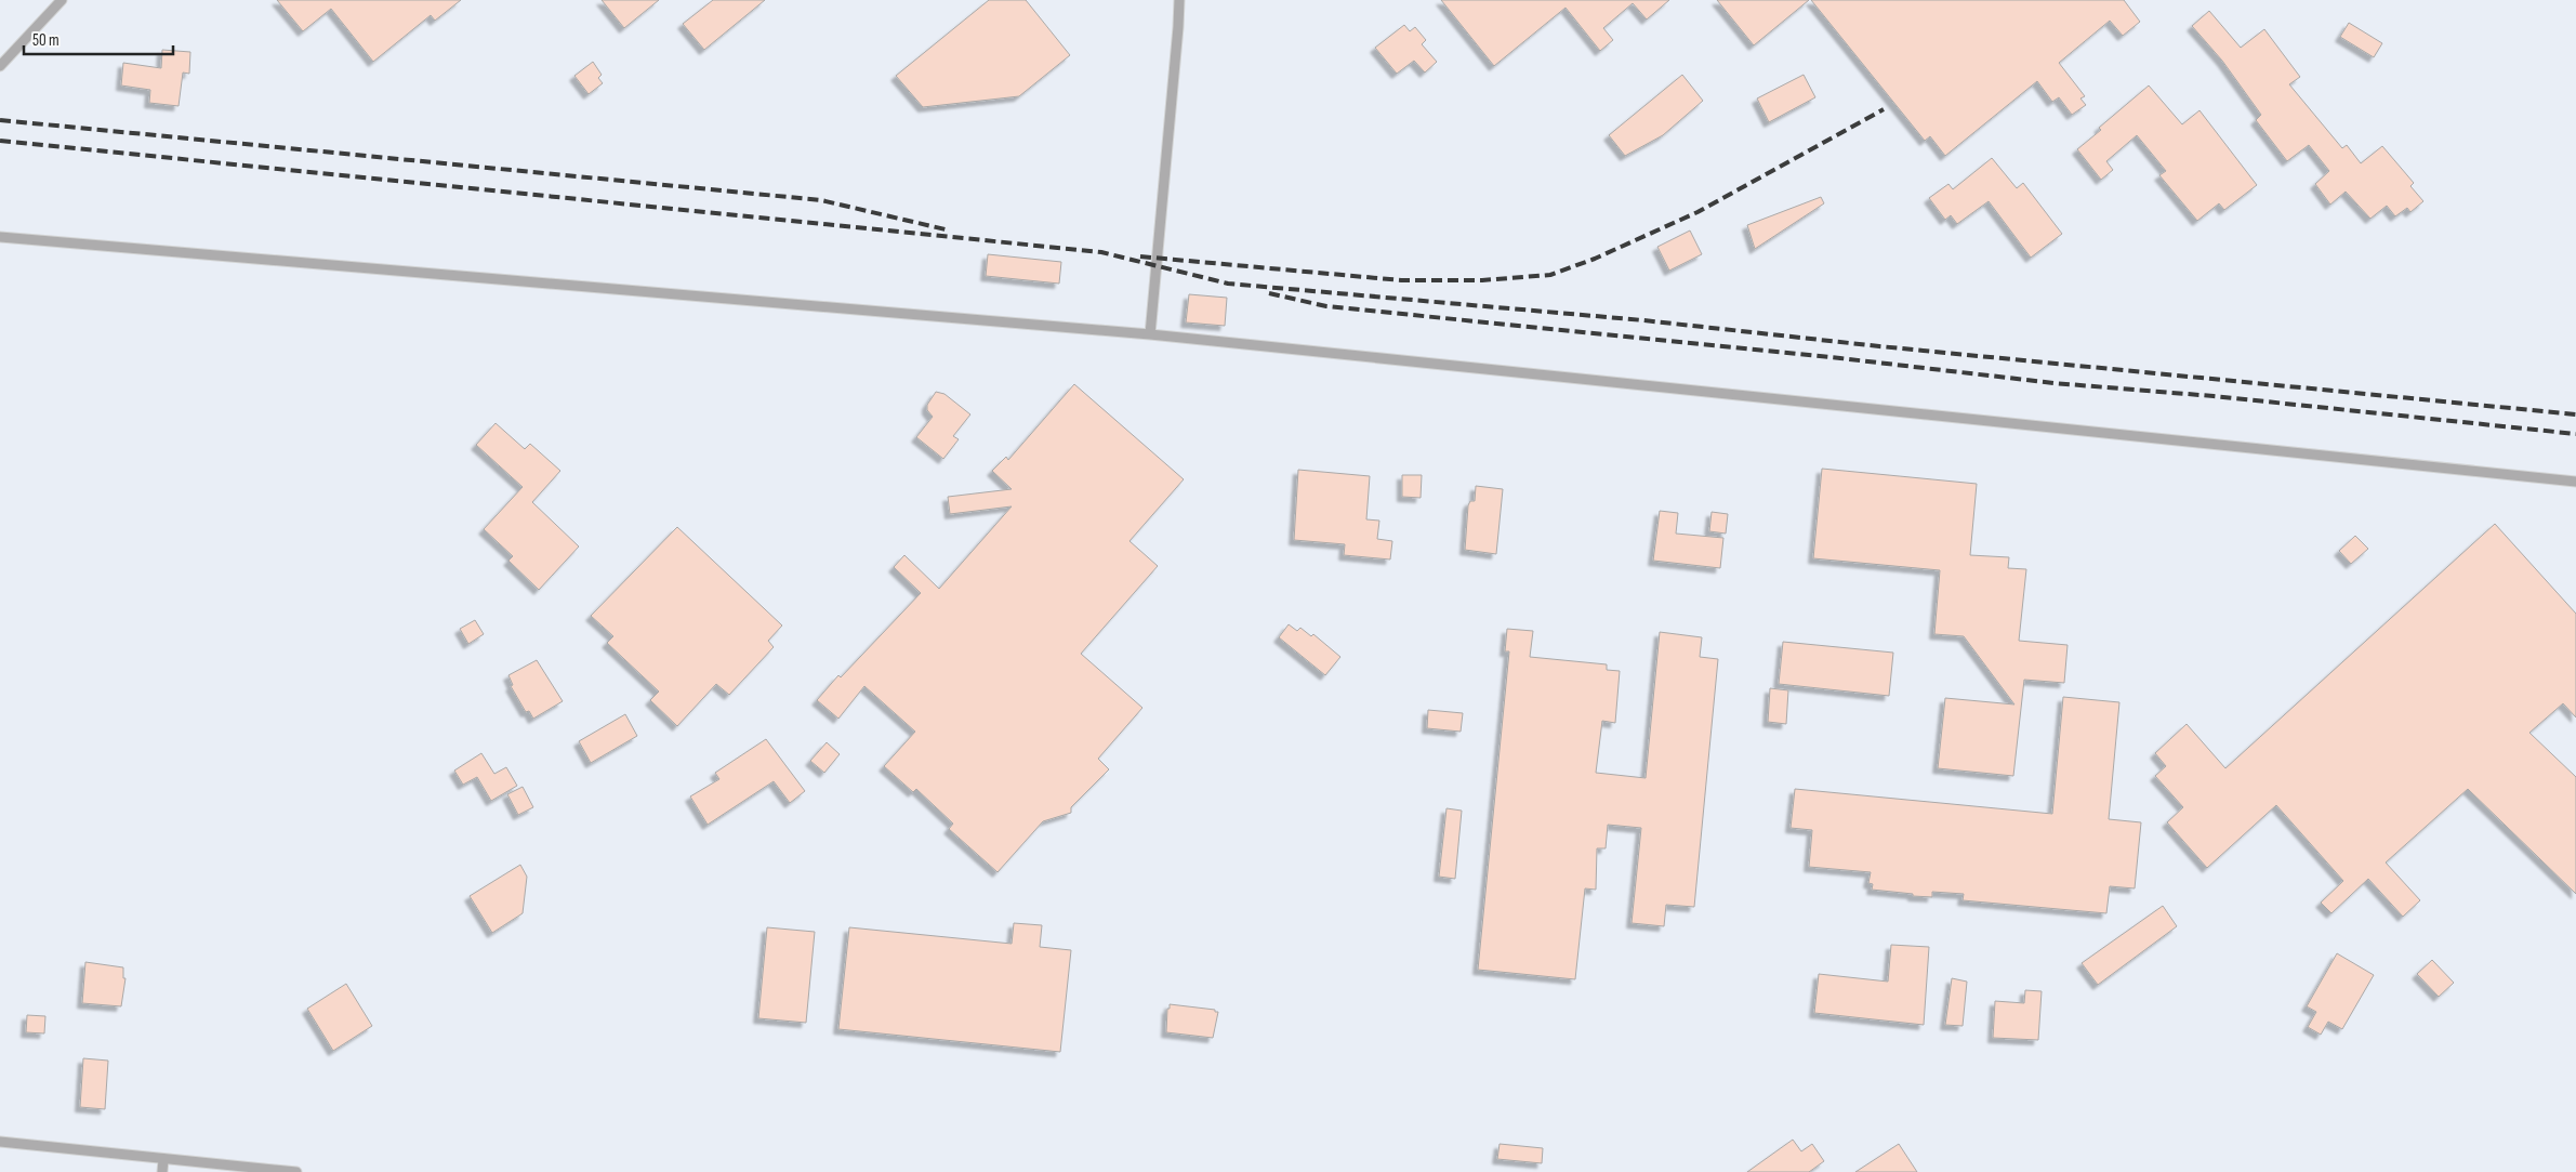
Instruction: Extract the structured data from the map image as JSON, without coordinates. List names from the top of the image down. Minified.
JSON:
{"scale_bar":"50 m"}
